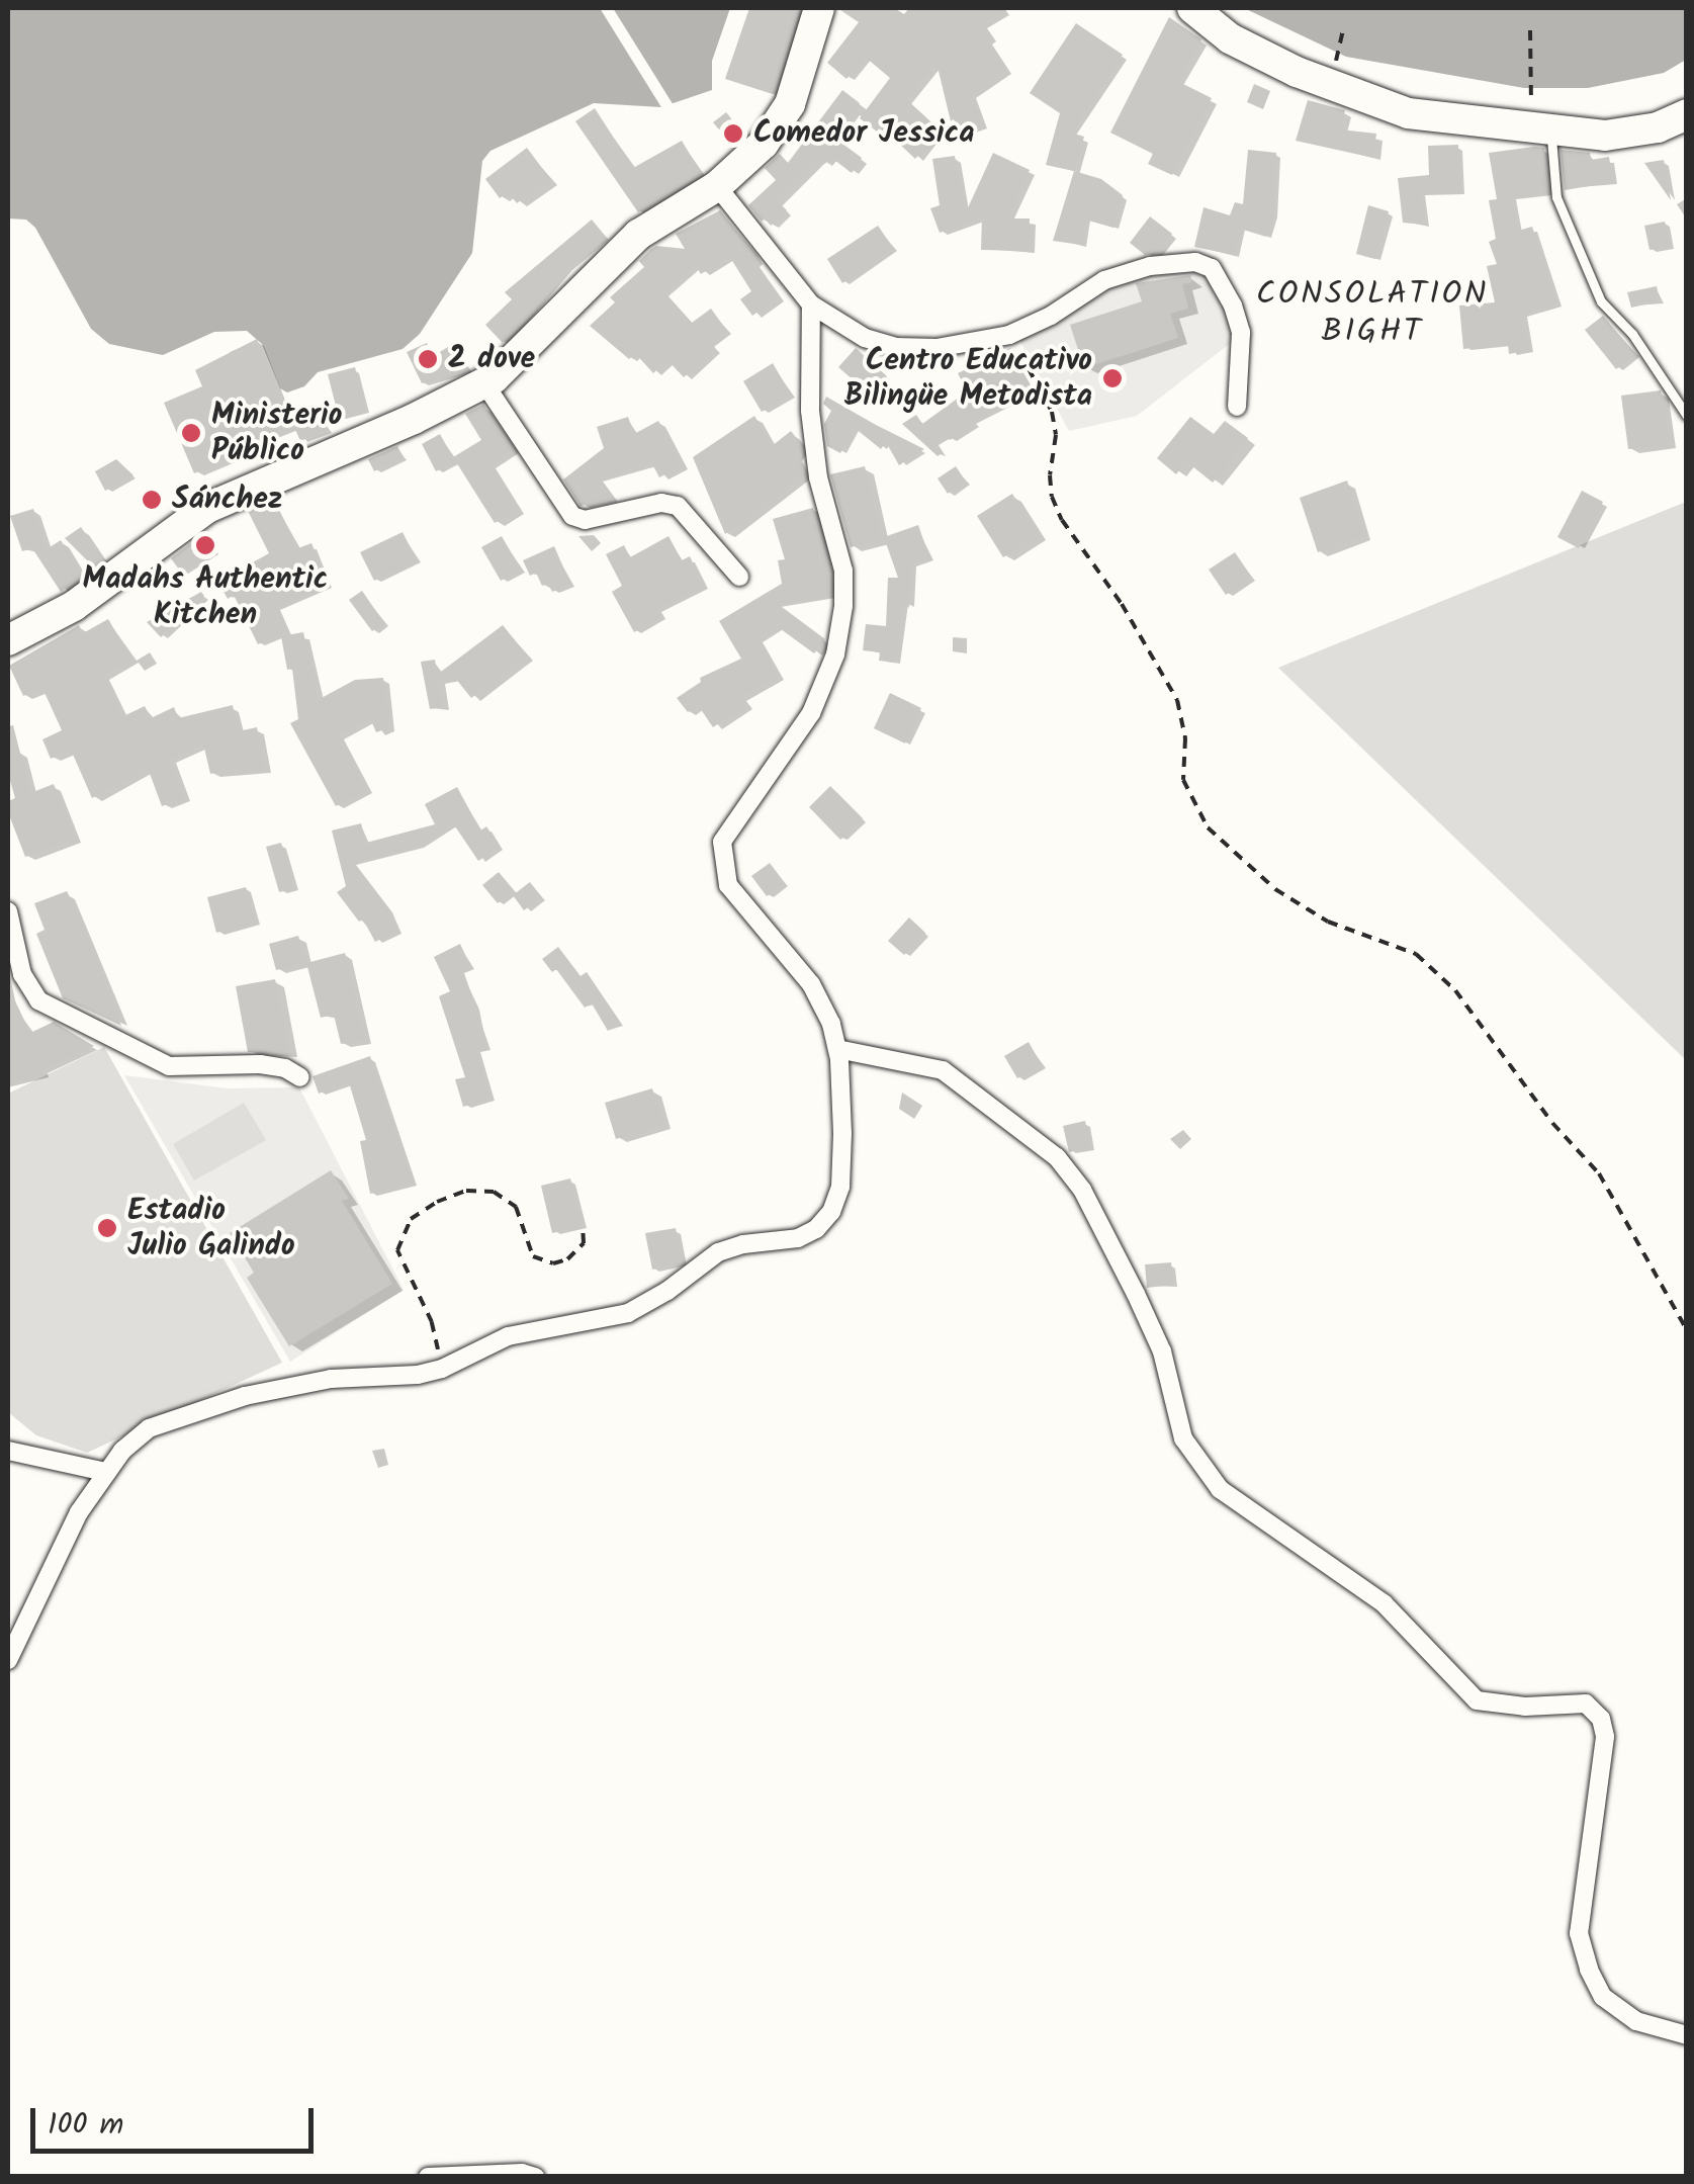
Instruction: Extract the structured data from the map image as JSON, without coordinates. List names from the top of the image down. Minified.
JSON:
{"districts":["CONSOLATION BIGHT"],"places":["Comedor Jessica","2 dove","Centro Educativo Bilingüe Metodista","Ministerio Público","Sánchez","Madahs Authentic Kitchen","Estadio Julio Galindo"],"scale_bar":"100 m"}
